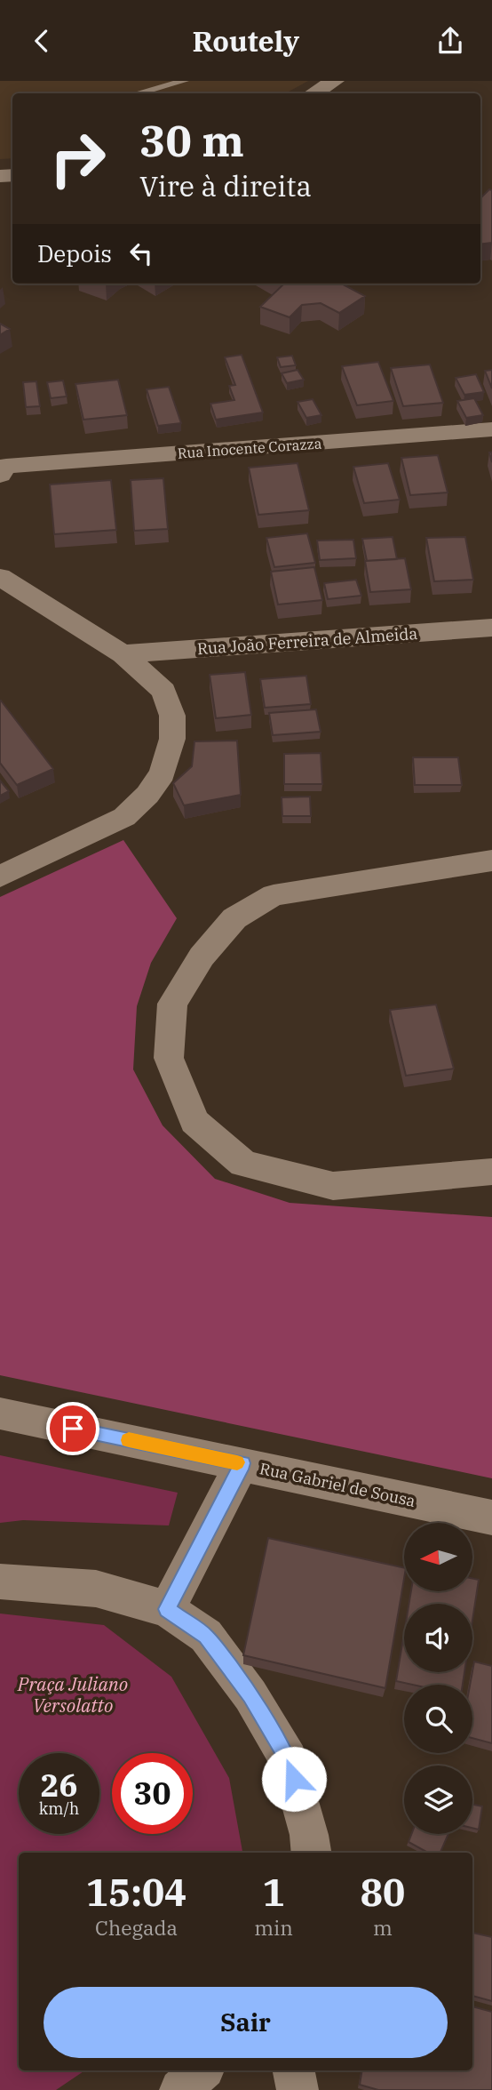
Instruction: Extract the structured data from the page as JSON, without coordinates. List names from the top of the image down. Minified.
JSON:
{"streets":{"street":["Rua Inocente Corazza","Rua João Ferreira de Almeida","Rua Gabriel de Sousa"]},"parks":["Praça Juliano Versolatto"],"north":"left","page":{"header":"Routely","turn":["30 m","Vire à direita"],"then":"Depois","speed":"26 km/h","limit":"30","eta":["15:04","Chegada","1","min","80","m"],"buttons":"Sair"}}
